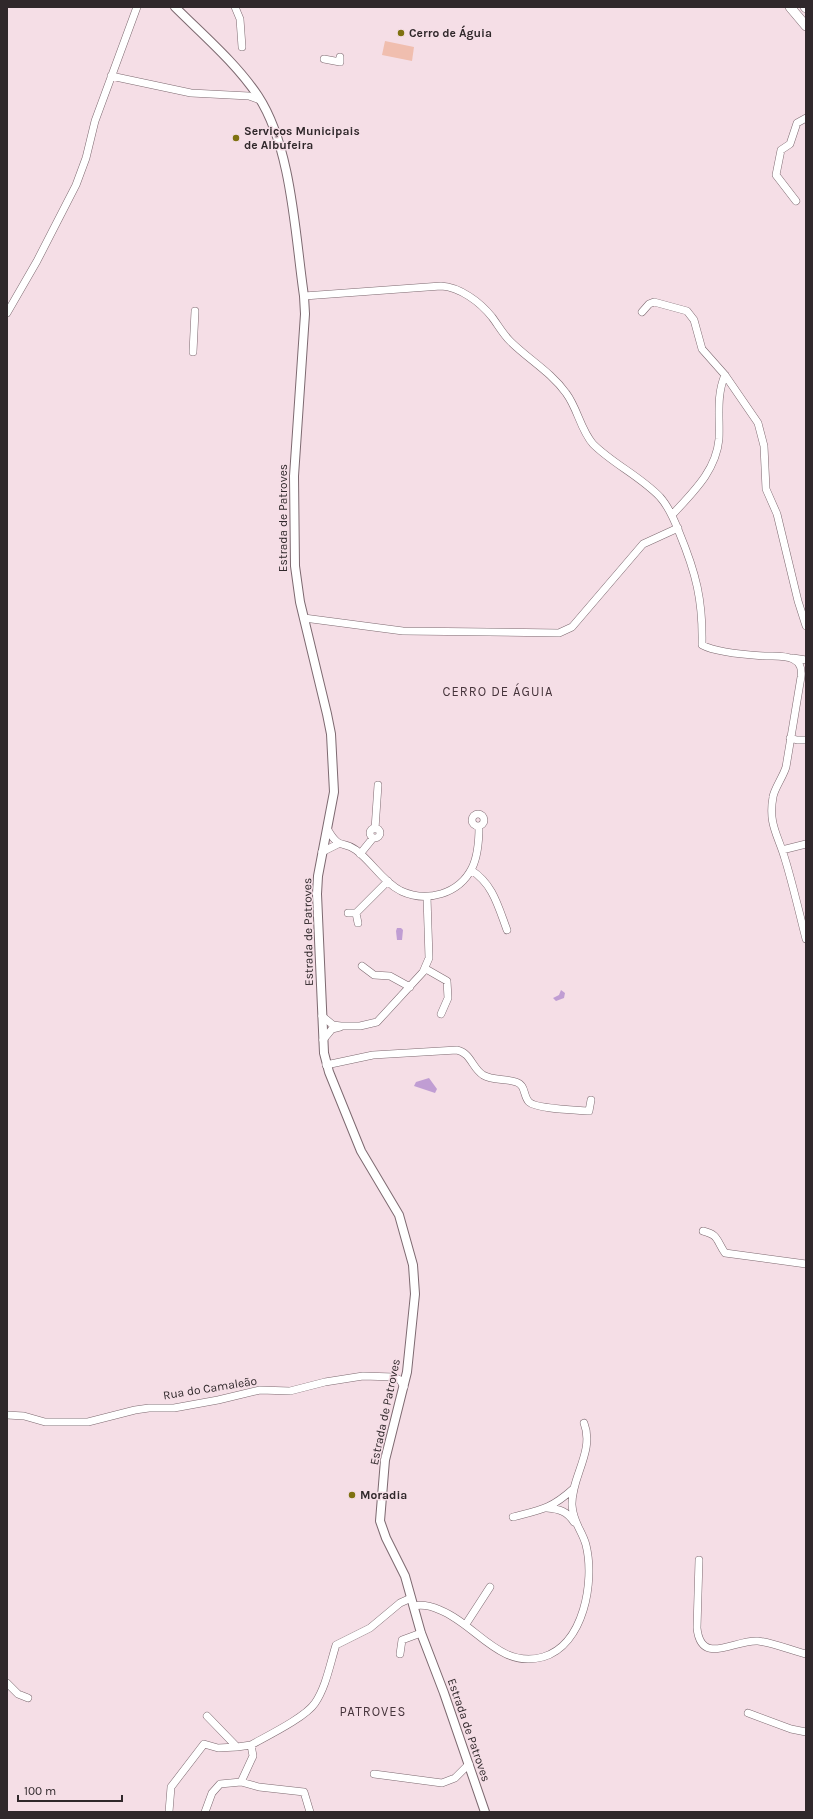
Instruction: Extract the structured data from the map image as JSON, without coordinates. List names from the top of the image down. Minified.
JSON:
{"streets":{"street":["Estrada de Patroves","Rua do Camaleão"]},"districts":["CERRO DE ÁGUIA","PATROVES"],"places":["Cerro de Águia","Serviços Municipais de Albufeira","Moradia"],"scale_bar":"100 m"}
